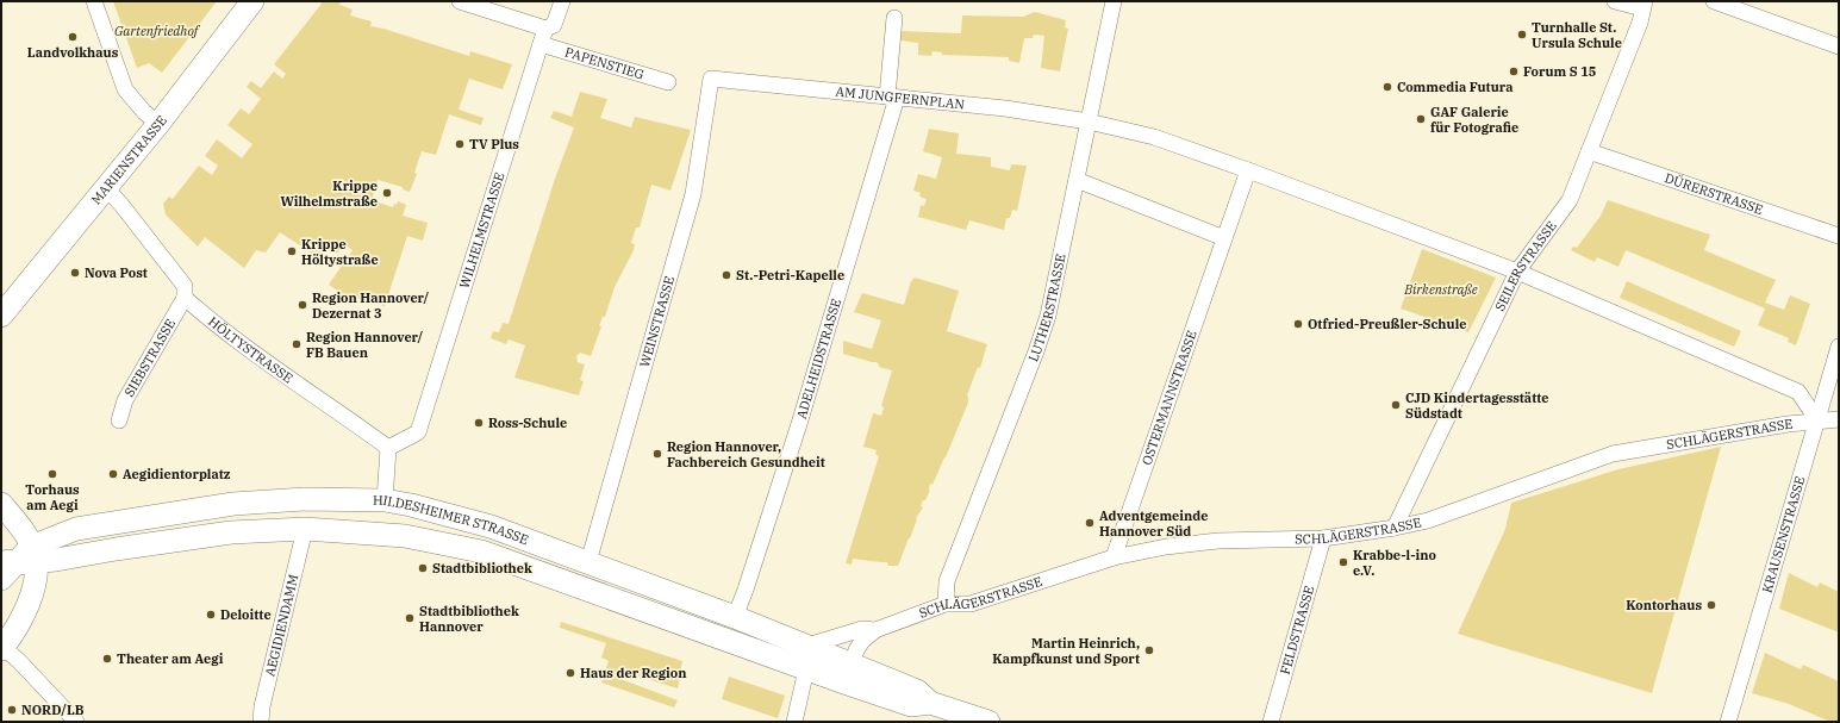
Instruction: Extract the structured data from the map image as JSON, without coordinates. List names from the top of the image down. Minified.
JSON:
{"streets":{"main road":["MARIENSTRASSE","HILDESHEIMER STRASSE"],"street":["PAPENSTIEG","AM JUNGFERNPLAN","DÜRERSTRASSE","WILHELMSTRASSE","SEILERSTRASSE","LUTHERSTRASSE","WEINSTRASSE","HÖLTYSTRASSE","SIEBSTRASSE","ADELHEIDSTRASSE","OSTERMANNSTRASSE","SCHLÄGERSTRASSE","KRAUSENSTRASSE","AEGIDIENDAMM","FELDSTRASSE"]},"crossings":[["PAPENSTIEG","WILHELMSTRASSE"],["AM JUNGFERNPLAN","LUTHERSTRASSE"],["AM JUNGFERNPLAN","WEINSTRASSE"],["AM JUNGFERNPLAN","ADELHEIDSTRASSE"],["DÜRERSTRASSE","SEILERSTRASSE"],["WILHELMSTRASSE","HÖLTYSTRASSE"],["SEILERSTRASSE","SCHLÄGERSTRASSE"],["LUTHERSTRASSE","SCHLÄGERSTRASSE"],["WEINSTRASSE","HILDESHEIMER STRASSE"],["HÖLTYSTRASSE","SIEBSTRASSE"],["ADELHEIDSTRASSE","HILDESHEIMER STRASSE"],["OSTERMANNSTRASSE","SCHLÄGERSTRASSE"],["SCHLÄGERSTRASSE","HILDESHEIMER STRASSE"],["SCHLÄGERSTRASSE","KRAUSENSTRASSE"],["SCHLÄGERSTRASSE","FELDSTRASSE"],["HILDESHEIMER STRASSE","AEGIDIENDAMM"]],"parks":["Gartenfriedhof","Birkenstraße"],"places":["Turnhalle St. Ursula Schule","Landvolkhaus","Forum S 15","Commedia Futura","GAF Galerie für Fotografie","TV Plus","Krippe Wilhelmstraße","Krippe Höltystraße","Nova Post","St.-Petri-Kapelle","Region Hannover/ Dezernat 3","Otfried-Preußler-Schule","Region Hannover/ FB Bauen","CJD Kindertagesstätte Südstadt","Ross-Schule","Region Hannover, Fachbereich Gesundheit","Torhaus am Aegi","Aegidientorplatz","Adventgemeinde Hannover Süd","Krabbe-l-ino e.V.","Stadtbibliothek","Kontorhaus","Deloitte","Stadtbibliothek Hannover","Martin Heinrich, Kampfkunst und Sport","Theater am Aegi","Haus der Region","NORD/LB"]}
